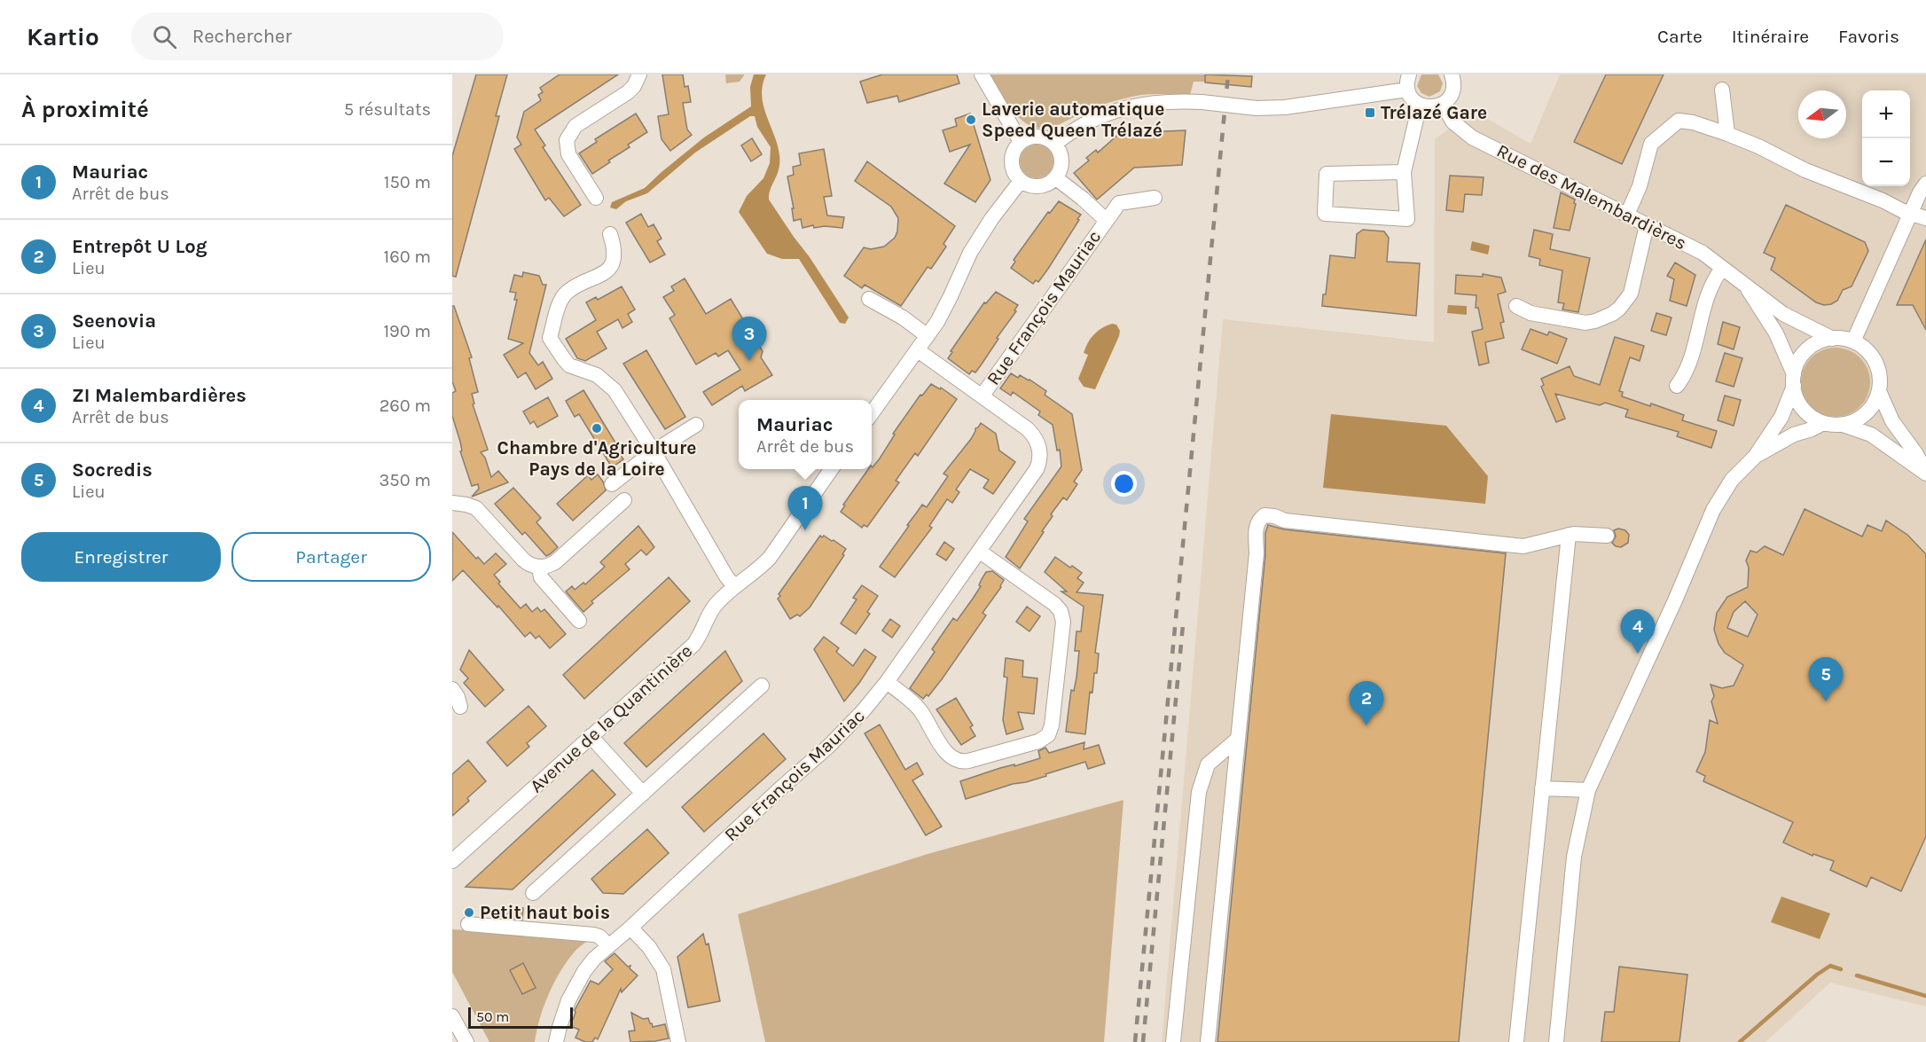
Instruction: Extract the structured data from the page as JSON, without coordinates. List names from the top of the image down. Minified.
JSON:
{"streets":{"street":["Rue des Malembardières","Rue François Mauriac","Avenue de la Quantinière"]},"places":{"transit":["Trélazé Gare"],"other":["Laverie automatique Speed Queen Trélazé","Chambre d'Agriculture Pays de la Loire","Petit haut bois"]},"scale_bar":"50 m","north":"left","page":{"header":"Kartio","search":"Rechercher","nav":["Carte","Itinéraire","Favoris"],"heading":["À proximité","5 résultats"],"map_buttons":["+","−"],"list":[{"mark":"1","name":"Mauriac","note":"Arrêt de bus","value":"150 m"},{"mark":"2","name":"Entrepôt U Log","note":"Lieu","value":"160 m"},{"mark":"3","name":"Seenovia","note":"Lieu","value":"190 m"},{"mark":"4","name":"ZI Malembardières","note":"Arrêt de bus","value":"260 m"},{"mark":"5","name":"Socredis","note":"Lieu","value":"350 m"}],"pins":["3","1","4","5","2"],"popup":["Mauriac","Arrêt de bus"],"buttons":["Enregistrer","Partager"],"scale":"50 m"}}
